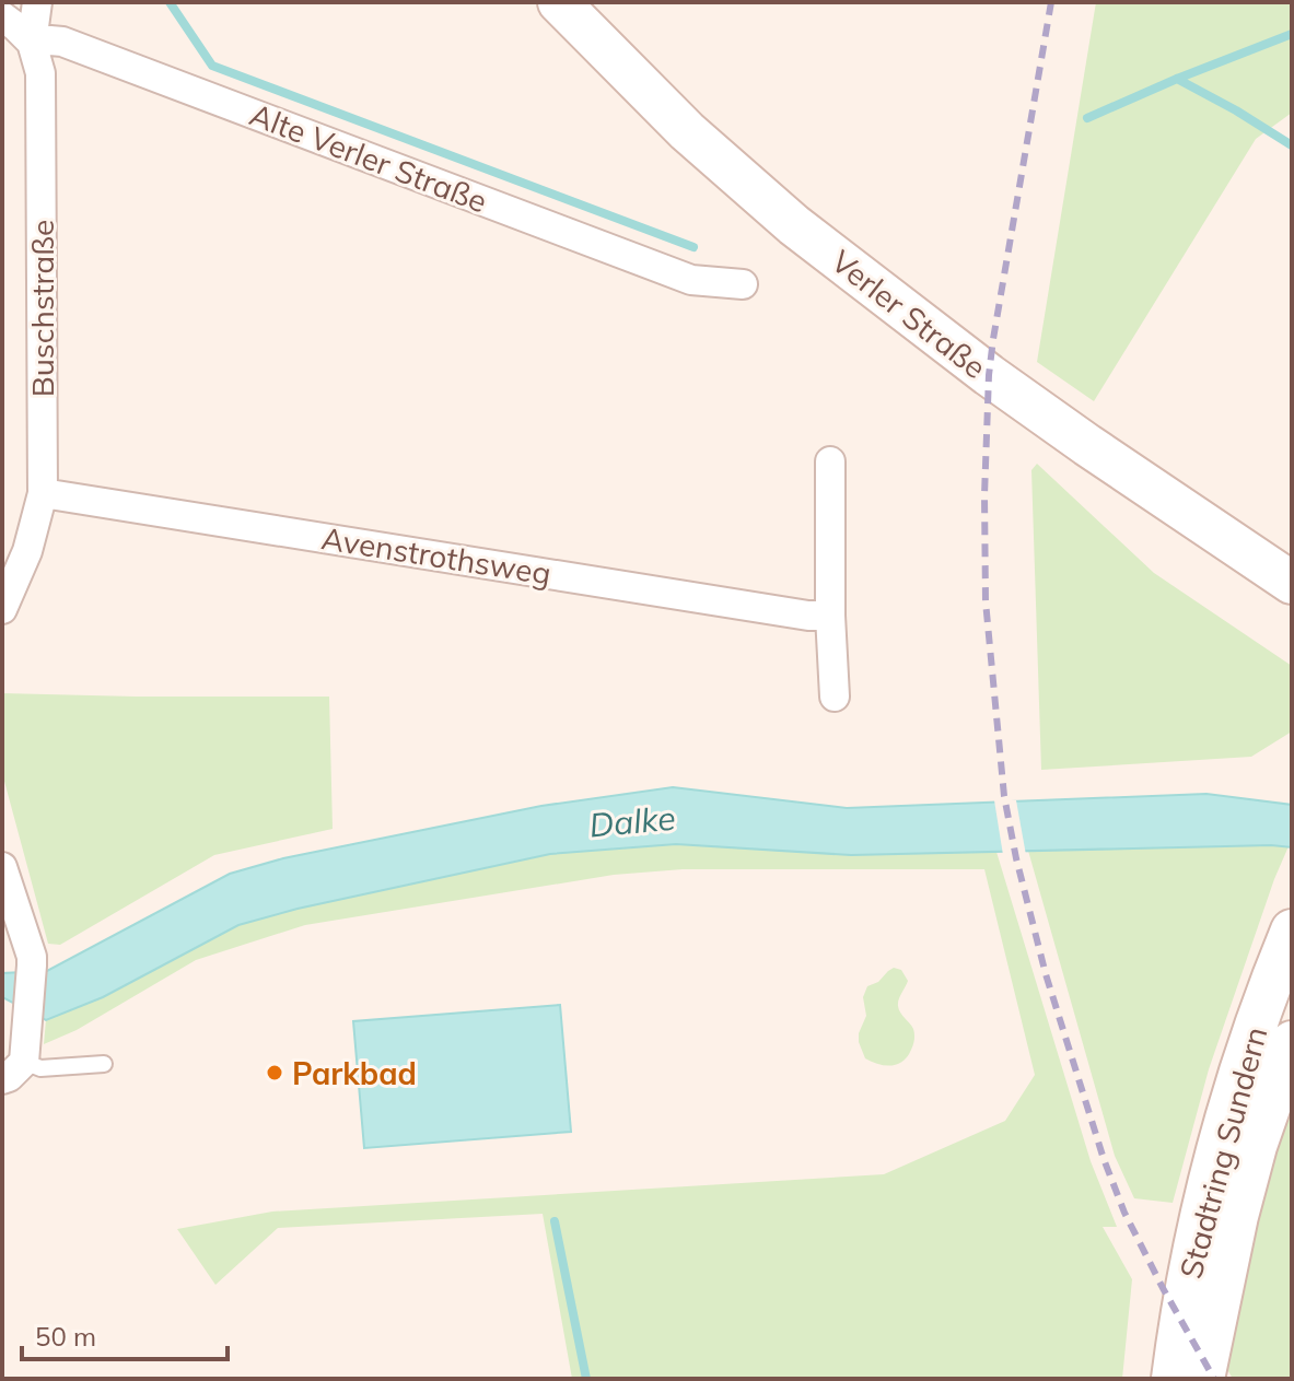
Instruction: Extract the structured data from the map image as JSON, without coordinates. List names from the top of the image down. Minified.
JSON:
{"streets":{"main road":["Verler Straße","Stadtring Sundern"],"street":["Alte Verler Straße","Buschstraße","Avenstrothsweg"]},"crossings":[["Alte Verler Straße","Buschstraße"],["Buschstraße","Avenstrothsweg"]],"water":["Dalke"],"places":["Parkbad"],"scale_bar":"50 m"}
